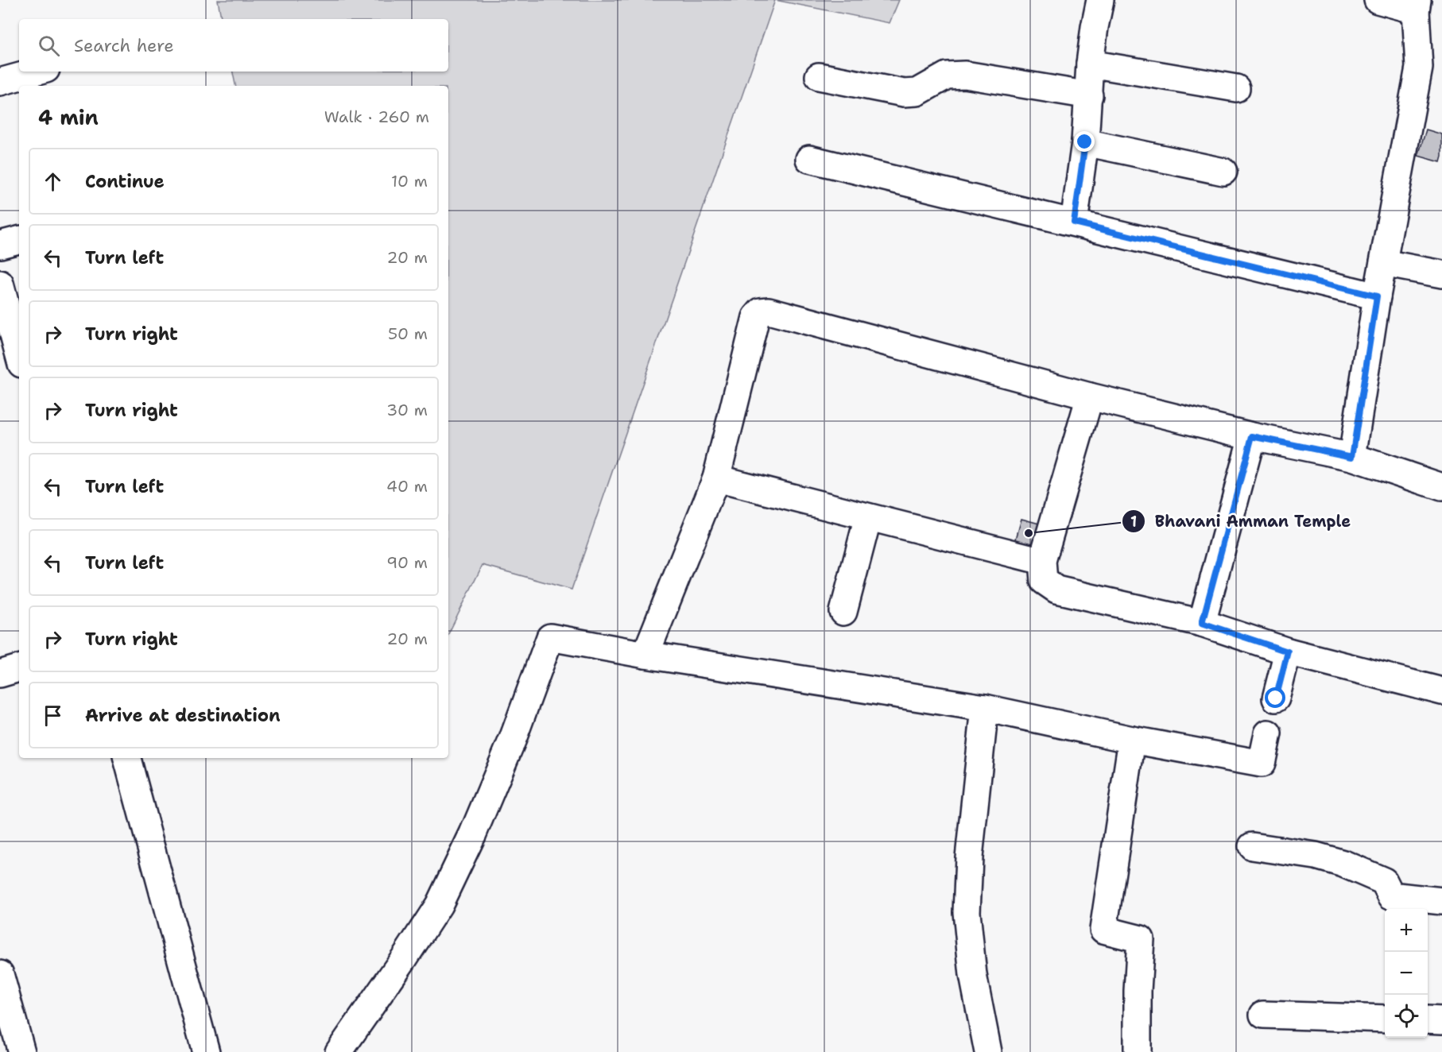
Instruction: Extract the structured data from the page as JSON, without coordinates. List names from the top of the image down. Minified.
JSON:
{"places":["Bhavani Amman Temple"],"page":{"search":"Search here","heading":["4 min","Walk · 260 m"],"list":[["Continue","10 m"],["Turn left","20 m"],["Turn right","50 m"],["Turn right","30 m"],["Turn left","40 m"],["Turn left","90 m"],["Turn right","20 m"],"Arrive at destination"],"map_buttons":["+","−"]}}
